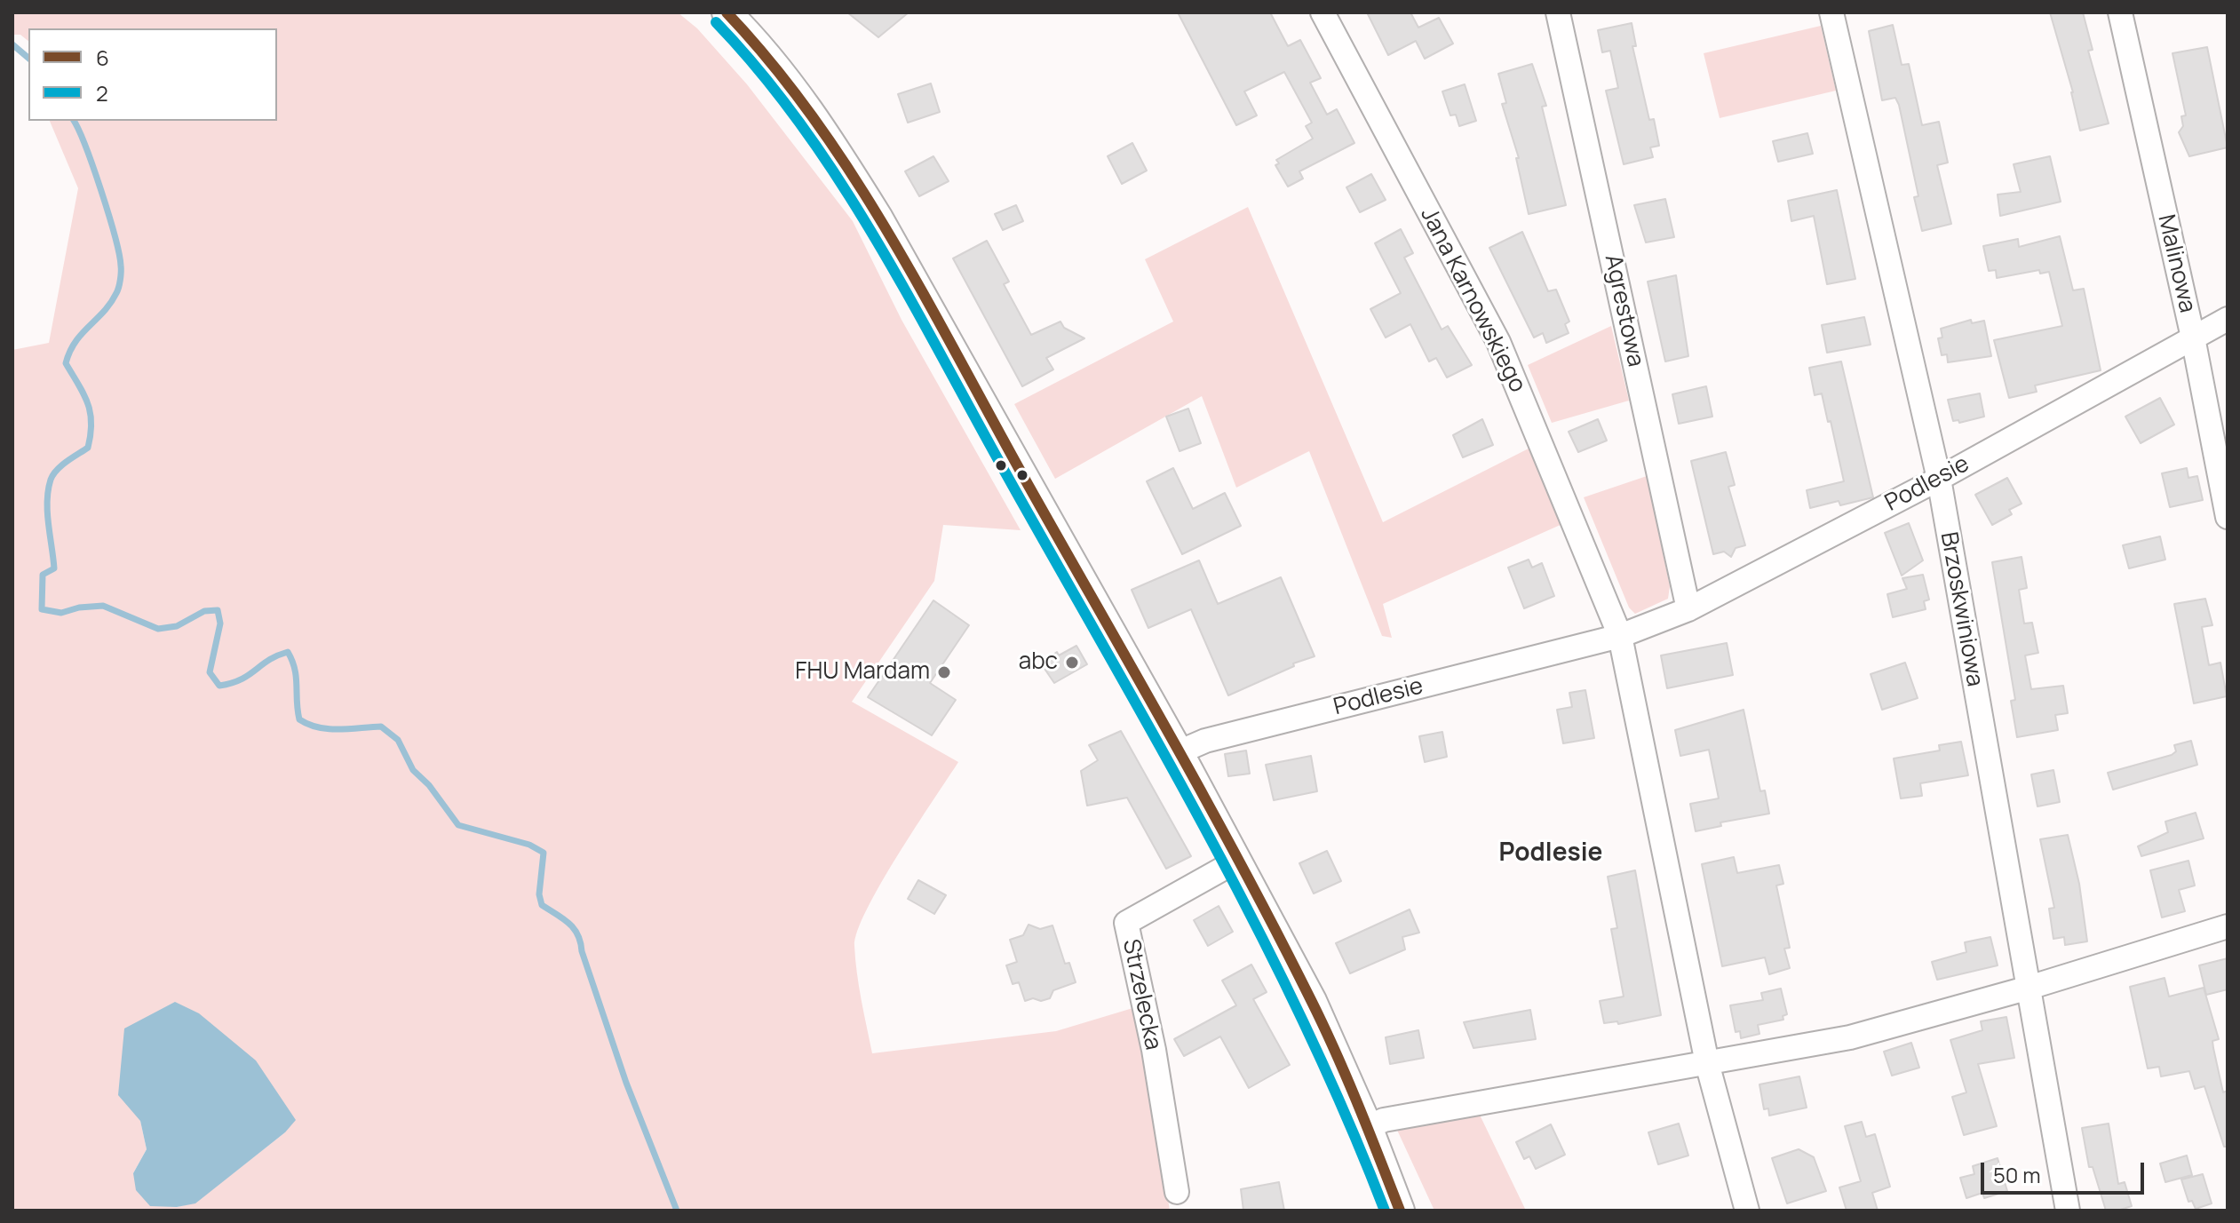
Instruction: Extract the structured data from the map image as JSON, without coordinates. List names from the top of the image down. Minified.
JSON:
{"streets":{"street":["Malinowa","Jana Karnowskiego","Agrestowa","Podlesie","Brzoskwiniowa","Strzelecka"]},"crossings":[["Malinowa","Podlesie"],["Jana Karnowskiego","Podlesie"],["Agrestowa","Podlesie"],["Podlesie","Brzoskwiniowa"]],"districts":["Podlesie"],"places":["abc","FHU Mardam"],"lines":["transit line 6","transit line 2"],"legend":["6","2"],"scale_bar":"50 m"}
